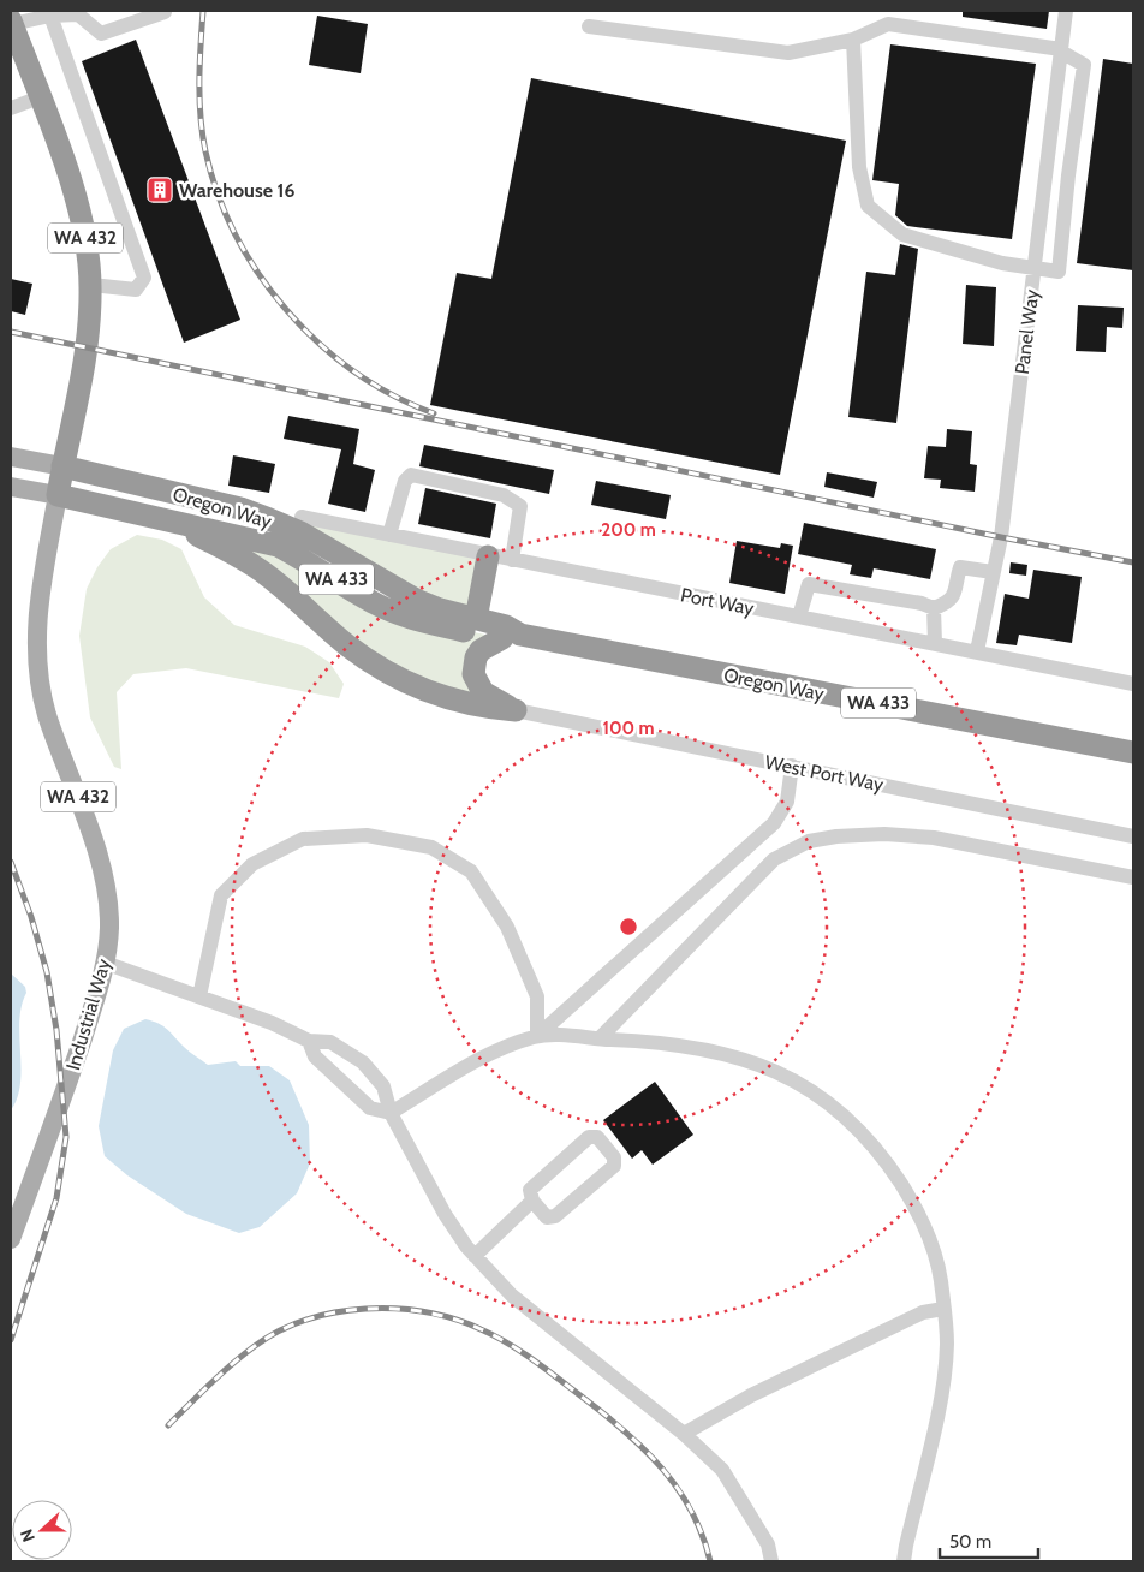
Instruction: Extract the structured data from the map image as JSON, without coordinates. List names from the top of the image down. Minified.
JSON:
{"streets":{"highway":["WA 432","Oregon Way","WA 433","Industrial Way"],"street":["Panel Way","Port Way","West Port Way"]},"crossings":[["WA 432","Oregon Way"],["WA 432","Industrial Way"],["Panel Way","Port Way"],["Oregon Way","Industrial Way"]],"places":{"building":["Warehouse 16"]},"scale_bar":"50 m","north":"left","rings":["200 m","100 m"]}
